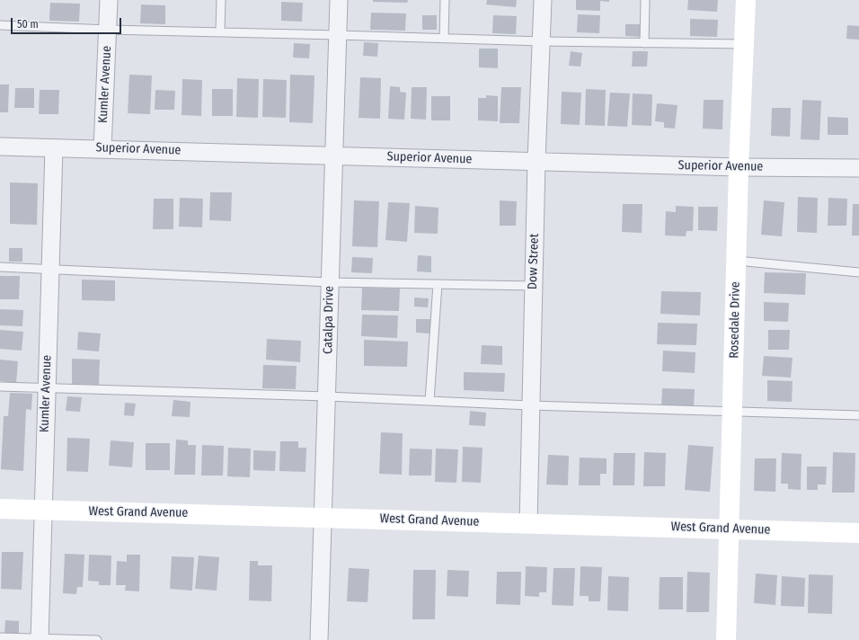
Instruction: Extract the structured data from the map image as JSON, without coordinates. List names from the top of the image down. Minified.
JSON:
{"streets":{"street":["Kumler Avenue","Superior Avenue","Dow Street","Catalpa Drive","Rosedale Drive","West Grand Avenue"]},"crossings":[["Kumler Avenue","Superior Avenue"],["Kumler Avenue","West Grand Avenue"],["Superior Avenue","Dow Street"],["Superior Avenue","Catalpa Drive"],["Superior Avenue","Rosedale Drive"],["Dow Street","West Grand Avenue"],["Catalpa Drive","West Grand Avenue"],["Rosedale Drive","West Grand Avenue"]],"scale_bar":"50 m"}
